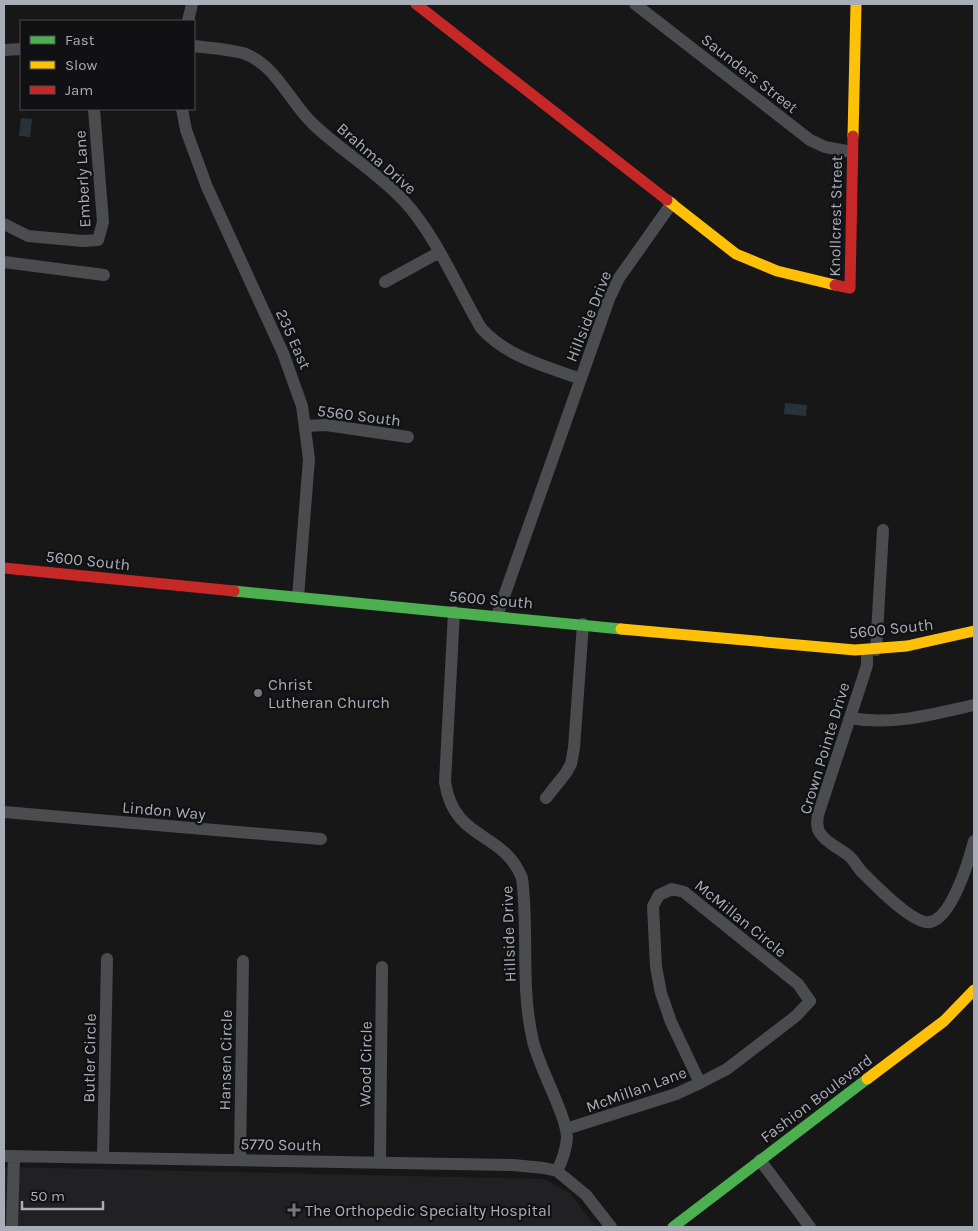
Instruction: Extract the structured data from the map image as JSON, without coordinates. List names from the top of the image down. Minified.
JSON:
{"streets":{"street":["Saunders Street","Brahma Drive","Emberly Lane","Knollcrest Street","Hillside Drive","235 East","5560 South","5600 South","Crown Pointe Drive","Lindon Way","McMillan Circle","Butler Circle","Hansen Circle","Wood Circle","McMillan Lane","Fashion Boulevard","5770 South"]},"crossings":[["Saunders Street","Knollcrest Street"],["Brahma Drive","Hillside Drive"],["Knollcrest Street","Hillside Drive"],["Hillside Drive","5600 South"],["Hillside Drive","McMillan Lane"],["Hillside Drive","5770 South"],["235 East","5560 South"],["235 East","5600 South"],["5600 South","Crown Pointe Drive"],["McMillan Circle","McMillan Lane"],["Butler Circle","5770 South"],["Hansen Circle","5770 South"],["Wood Circle","5770 South"]],"places":{"other":["Christ Lutheran Church"],"health":["The Orthopedic Specialty Hospital"]},"legend":["Fast","Slow","Jam"],"scale_bar":"50 m"}
